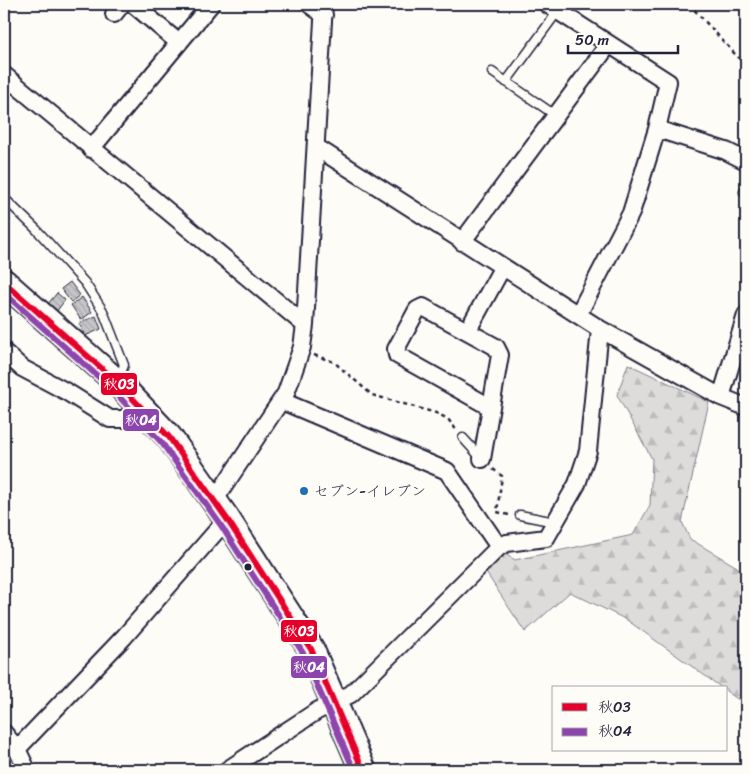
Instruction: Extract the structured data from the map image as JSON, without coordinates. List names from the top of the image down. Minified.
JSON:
{"places":["セブン-イレブン"],"lines":["transit line 秋03","transit line 秋04"],"legend":["秋03","秋04"],"scale_bar":"50 m"}
